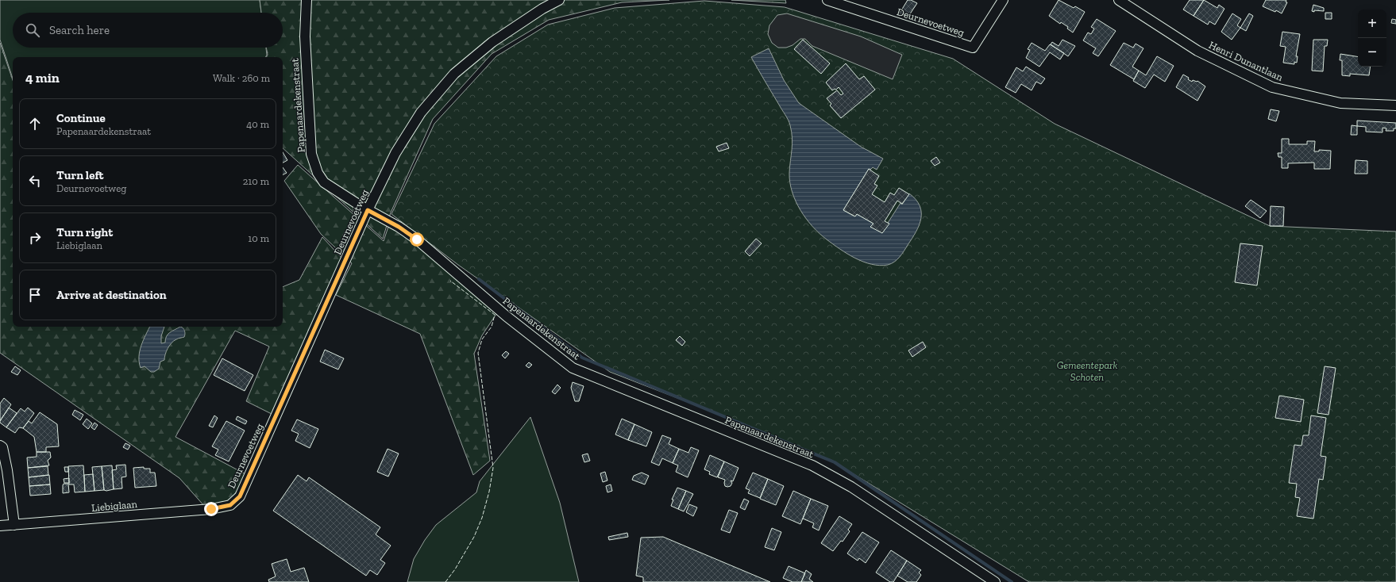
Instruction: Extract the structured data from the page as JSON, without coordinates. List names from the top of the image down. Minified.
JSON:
{"streets":{"street":["Deurnevoetweg","Henri Dunantlaan","Papenaardekenstraat","Liebiglaan"]},"crossings":[["Deurnevoetweg","Papenaardekenstraat"],["Deurnevoetweg","Liebiglaan"]],"parks":["Gemeentepark Schoten"],"page":{"map_buttons":["+","−"],"search":"Search here","heading":["4 min","Walk · 260 m"],"list":[["Continue","Papenaardekenstraat","40 m"],["Turn left","Deurnevoetweg","210 m"],["Turn right","Liebiglaan","10 m"],"Arrive at destination"]}}
